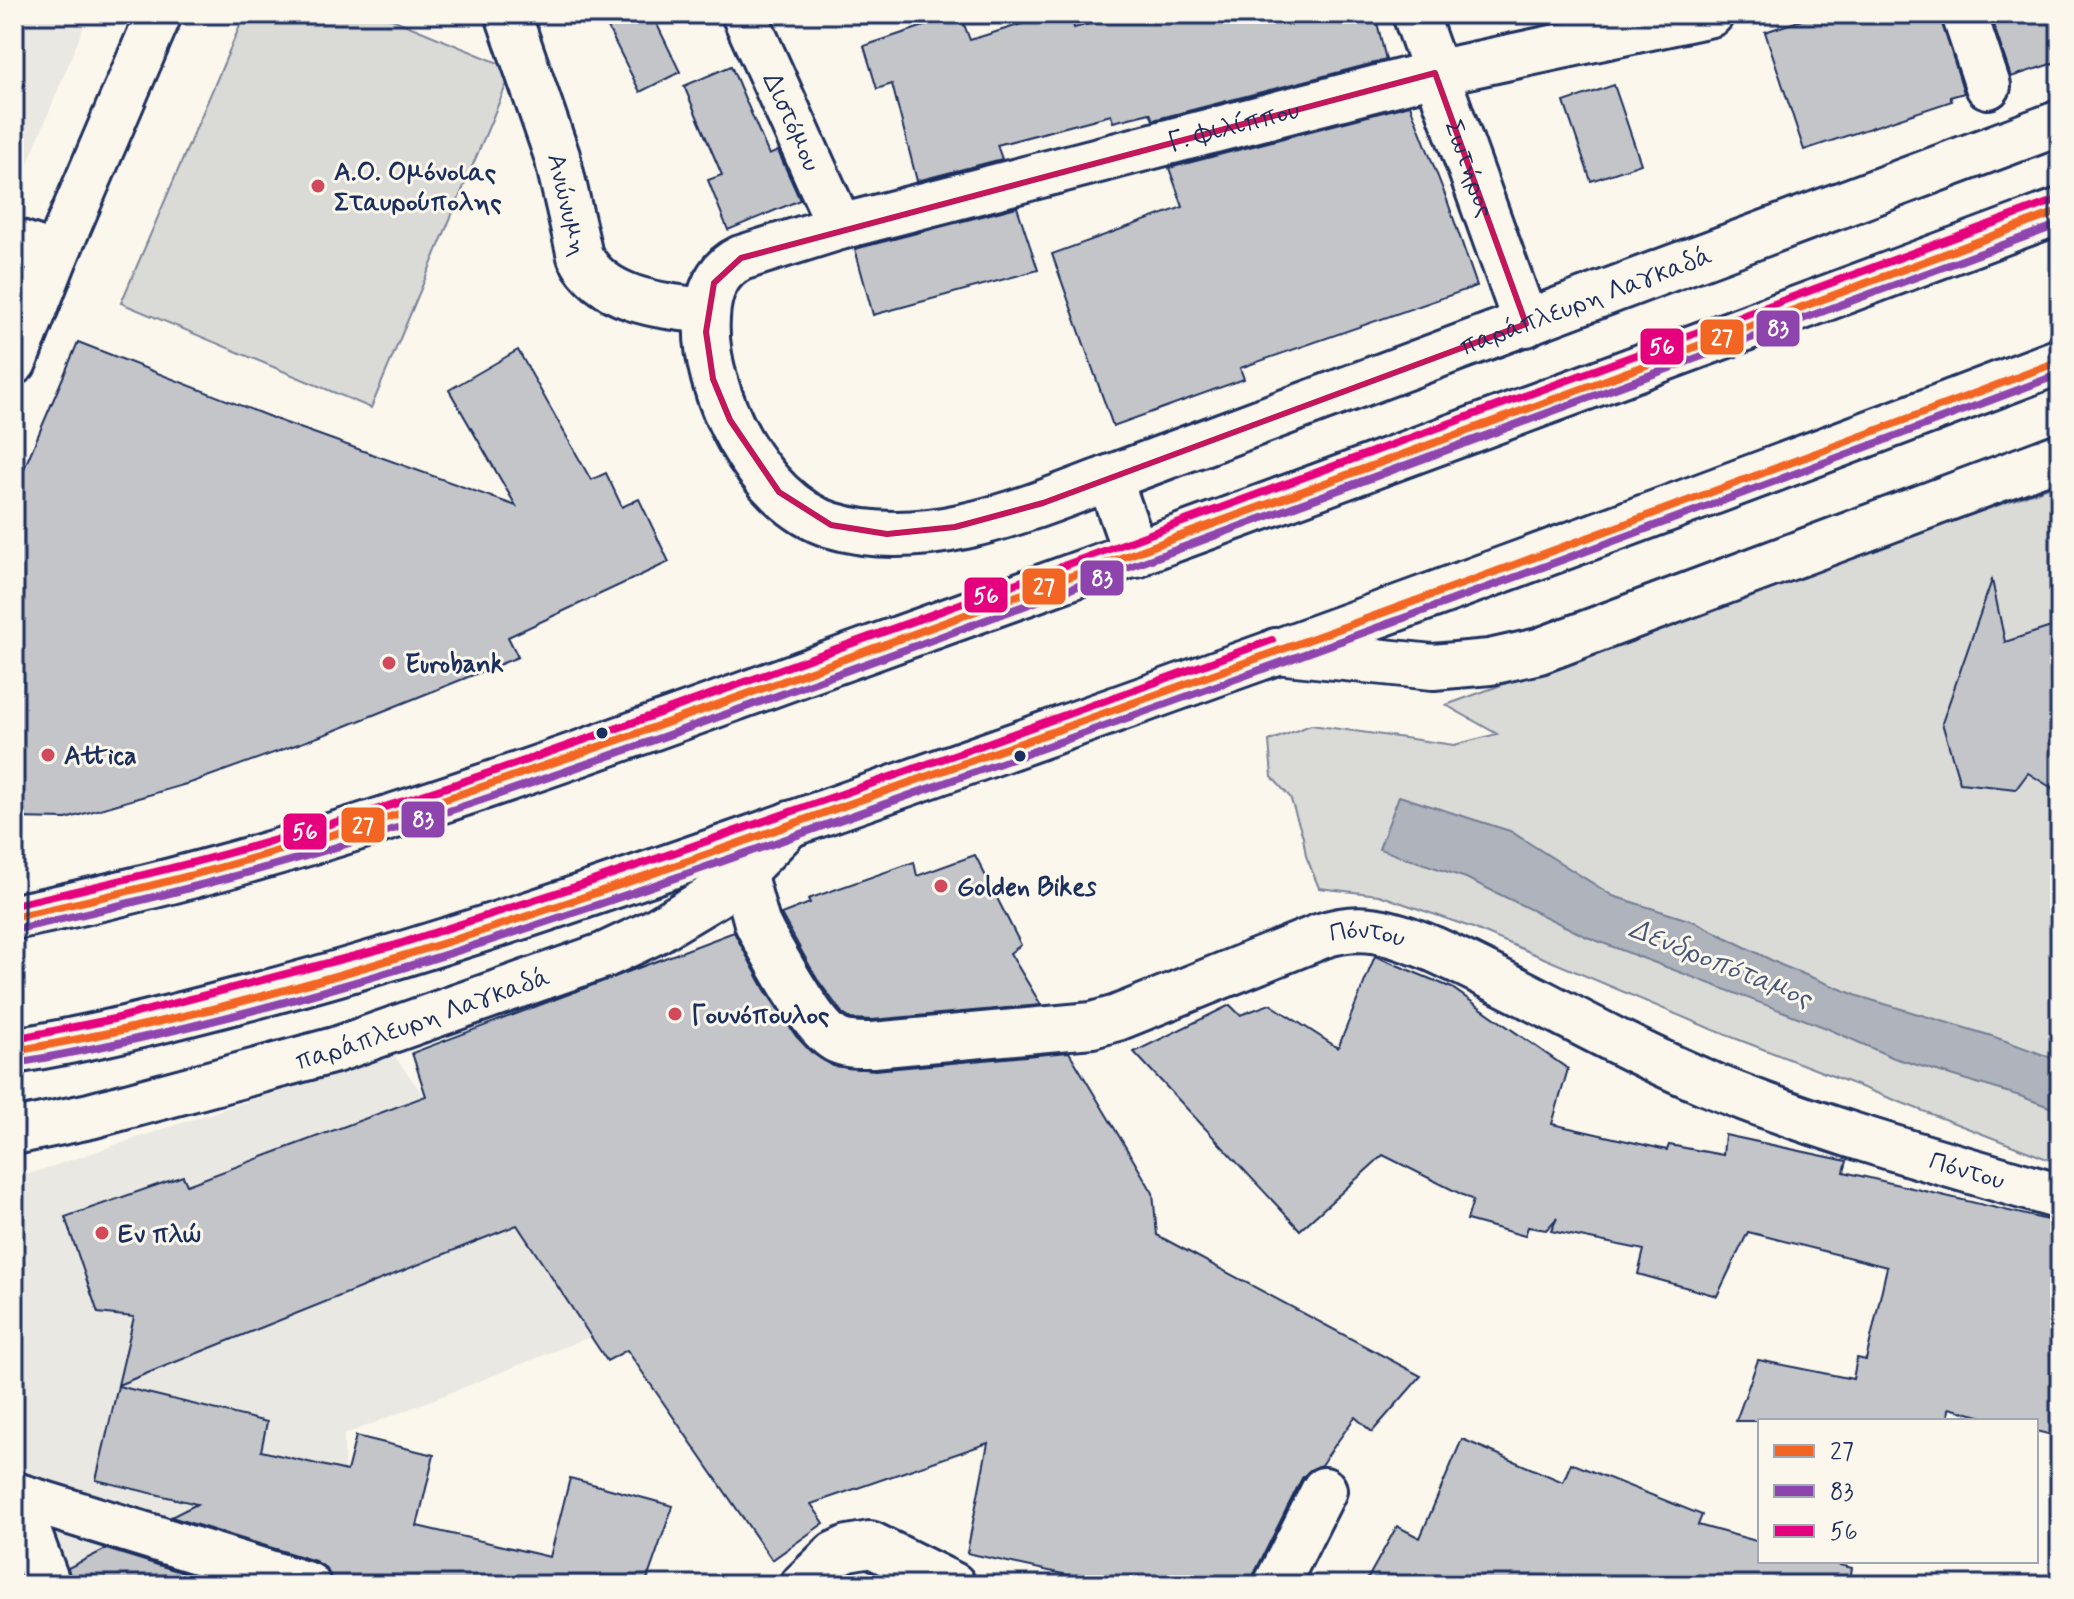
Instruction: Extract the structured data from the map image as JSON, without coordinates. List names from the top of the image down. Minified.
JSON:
{"streets":{"main road":["Διστόμου","Γ. Φιλίππου","Σωτήρος","Ανώνυμη","παράπλευρη Λαγκαδά","Πόντου"]},"crossings":[["Διστόμου","Γ. Φιλίππου"],["Γ. Φιλίππου","Σωτήρος"],["Γ. Φιλίππου","Ανώνυμη"],["Γ. Φιλίππου","παράπλευρη Λαγκαδά"],["Σωτήρος","παράπλευρη Λαγκαδά"],["Ανώνυμη","παράπλευρη Λαγκαδά"],["παράπλευρη Λαγκαδά","Πόντου"]],"water":["Δενδροπόταμος"],"places":["Α.Ο. Ομόνοιας Σταυρούπολης","Eurobank","Attica","Golden Bikes","Γουνόπουλος","Εν πλώ"],"lines":["transit line 56","transit line 27","transit line 83"],"legend":["27","83","56"]}
